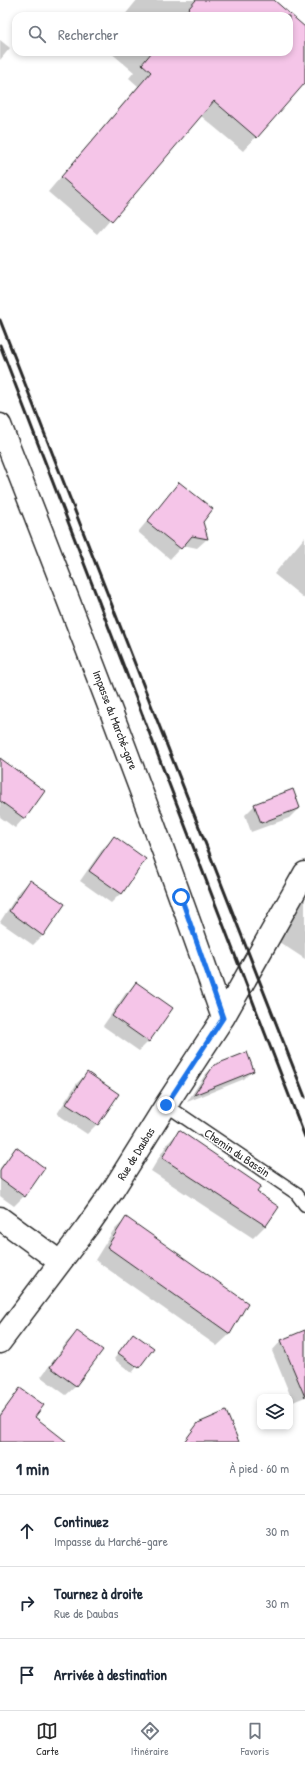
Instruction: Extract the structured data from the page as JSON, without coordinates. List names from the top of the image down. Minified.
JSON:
{"streets":{"street":["Impasse du Marché-gare","Rue de Daubas"],"lane":["Chemin du Bassin"]},"crossings":[["Impasse du Marché-gare","Rue de Daubas"],["Chemin du Bassin","Rue de Daubas"]],"page":{"search":"Rechercher","heading":["1 min","À pied · 60 m"],"list":[["Continuez","Impasse du Marché-gare","30 m"],["Tournez à droite","Rue de Daubas","30 m"],"Arrivée à destination"],"nav":["Carte","Itinéraire","Favoris"]}}
